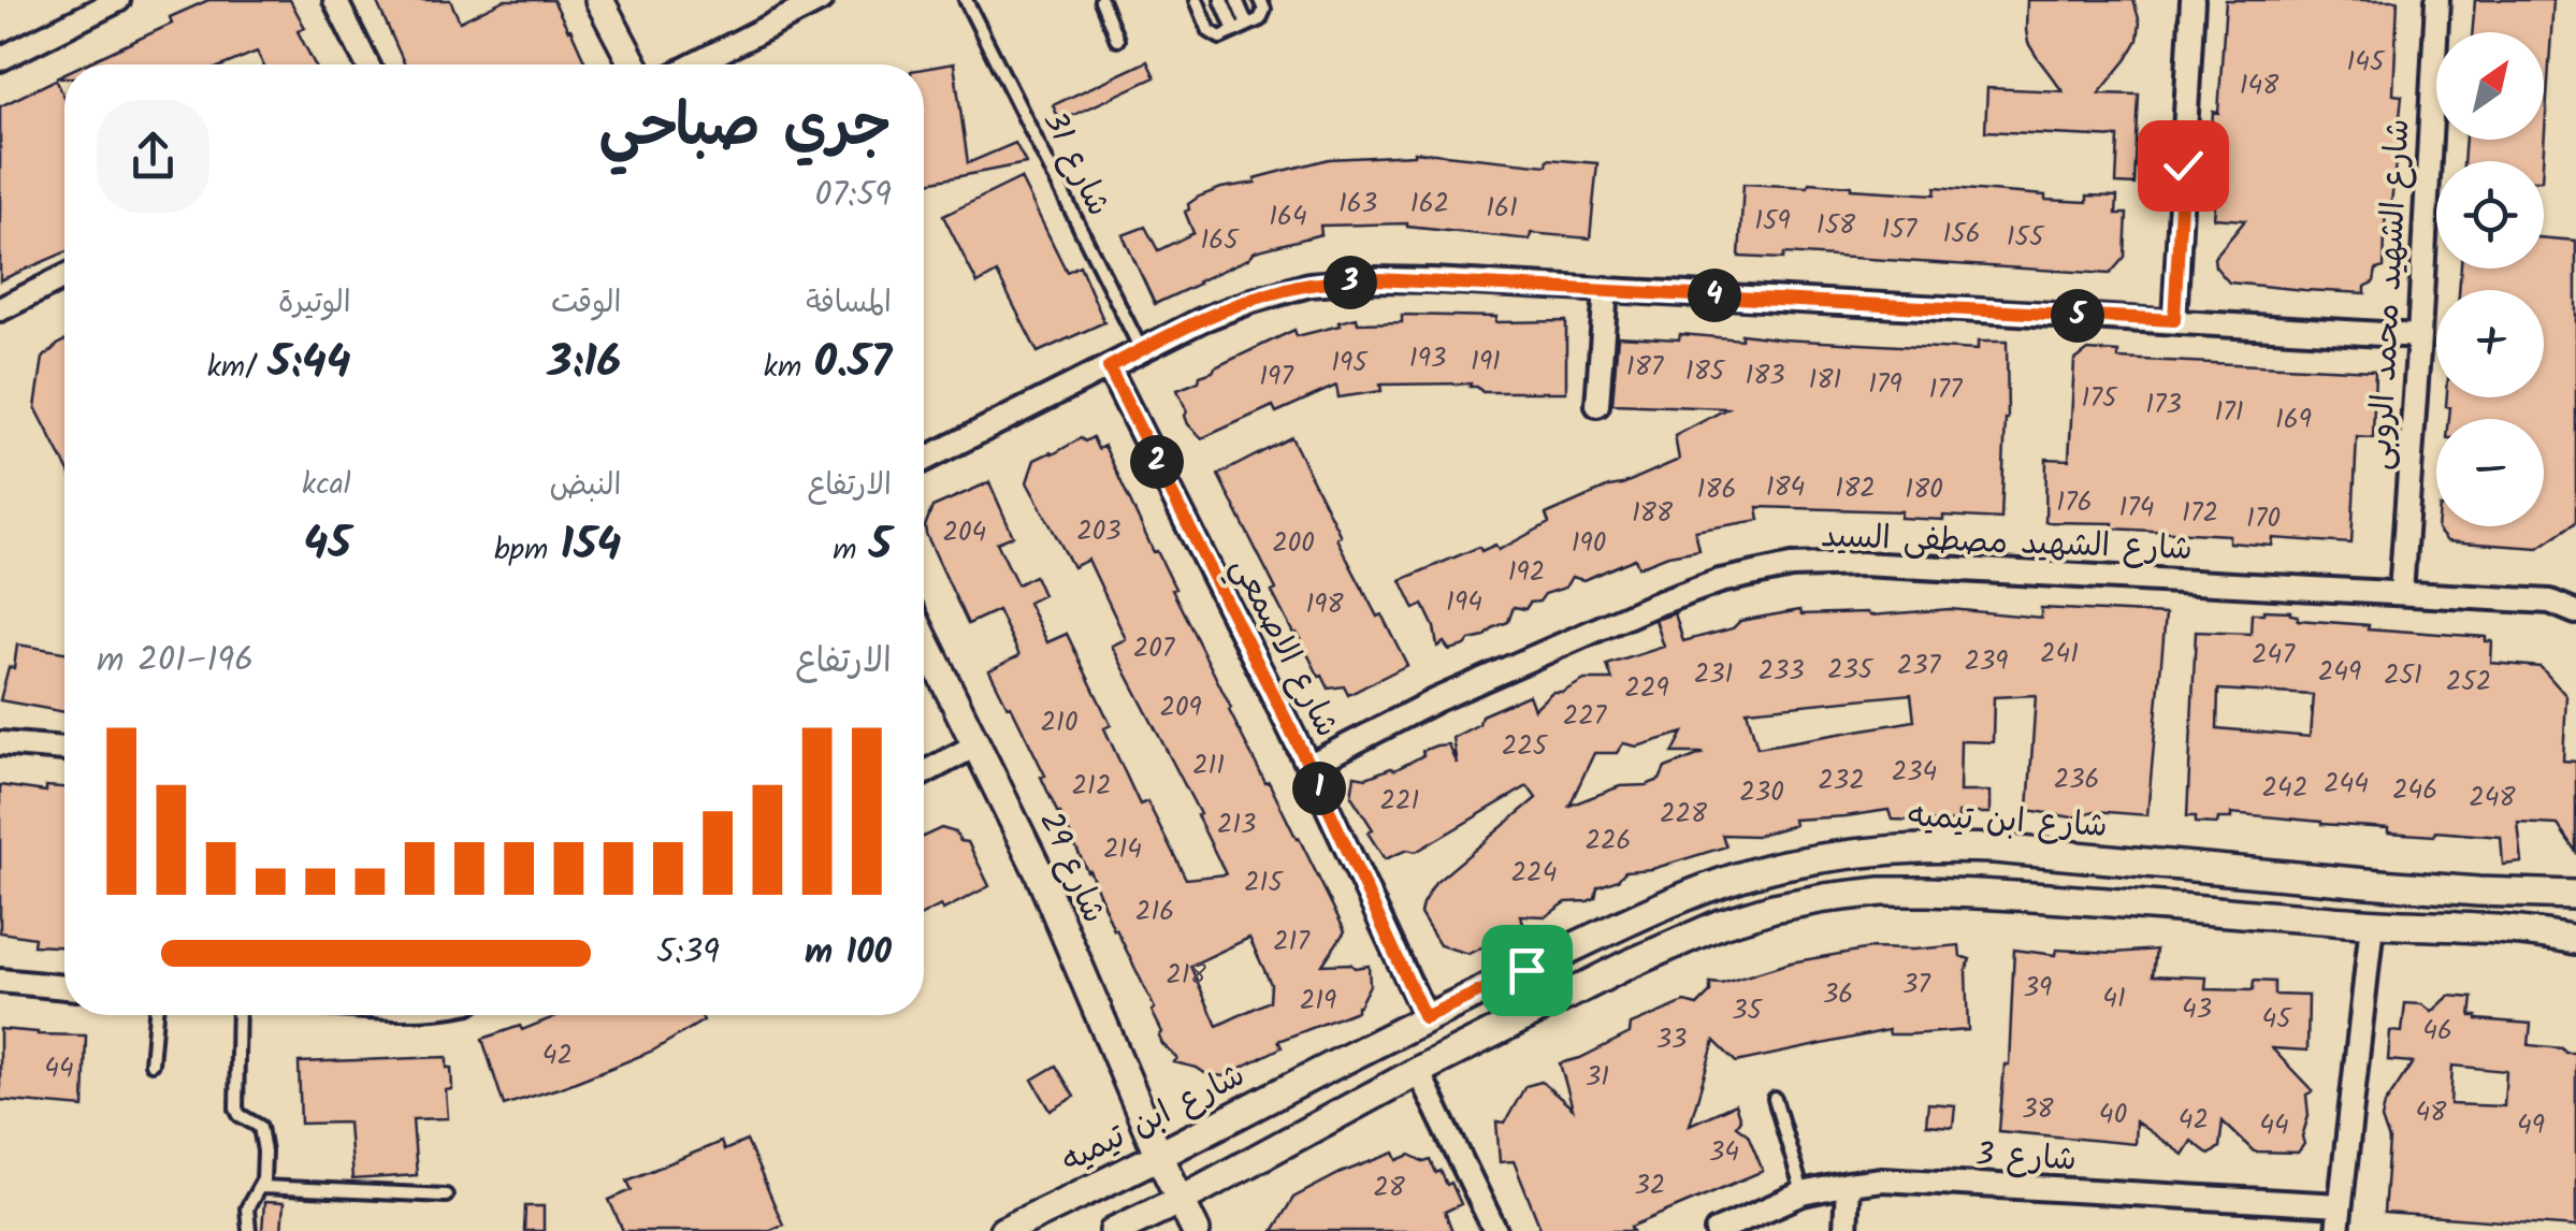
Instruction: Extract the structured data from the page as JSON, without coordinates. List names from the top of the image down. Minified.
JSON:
{"streets":{"street":["شارع الشهيد محمد الروبى","شارع الشهيد مصطفى السيد","شارع الاصمعي","شارع ابن تيميه","شارع 29","شارع 3"],"lane":["شارع 31"]},"crossings":[["شارع الشهيد محمد الروبى","شارع الشهيد مصطفى السيد"],["شارع الشهيد مصطفى السيد","شارع الاصمعي"],["شارع الاصمعي","شارع ابن تيميه"],["شارع ابن تيميه","شارع 29"]],"house_numbers":["145","148","163","162","161","164","159","158","157","156","155","165","193","191","195","187","185","183","197","181","179","177","175","173","171","169","184","182","186","180","176","174","188","172","170","203","204","200","190","192","194","198","207","241","247","239","237","235","233","249","231","251","252","229","209","227","210","225","211","234","236","232","244","212","242","246","230","248","221","228","213","226","214","224","215","216","217","218","37","39","36","41","219","43","35","45","46","33","42","44","31","38","48","40","42","44","49","34","32","28"],"north":"top right","page":{"map_buttons":["+","−"],"heading":["جري صباحي","07:59"],"stats":[["المسافة","0.57 km"],["الوقت","3:16"],["الوتيرة","5:44 /km"],["الارتفاع","5 m"],["النبض","154 bpm"],["kcal","45"]],"pins":["3","4","5","2","1"],"chart":["الارتفاع","196–201 m"],"list":[{"name":"100 m","note":"5:39"}]}}
